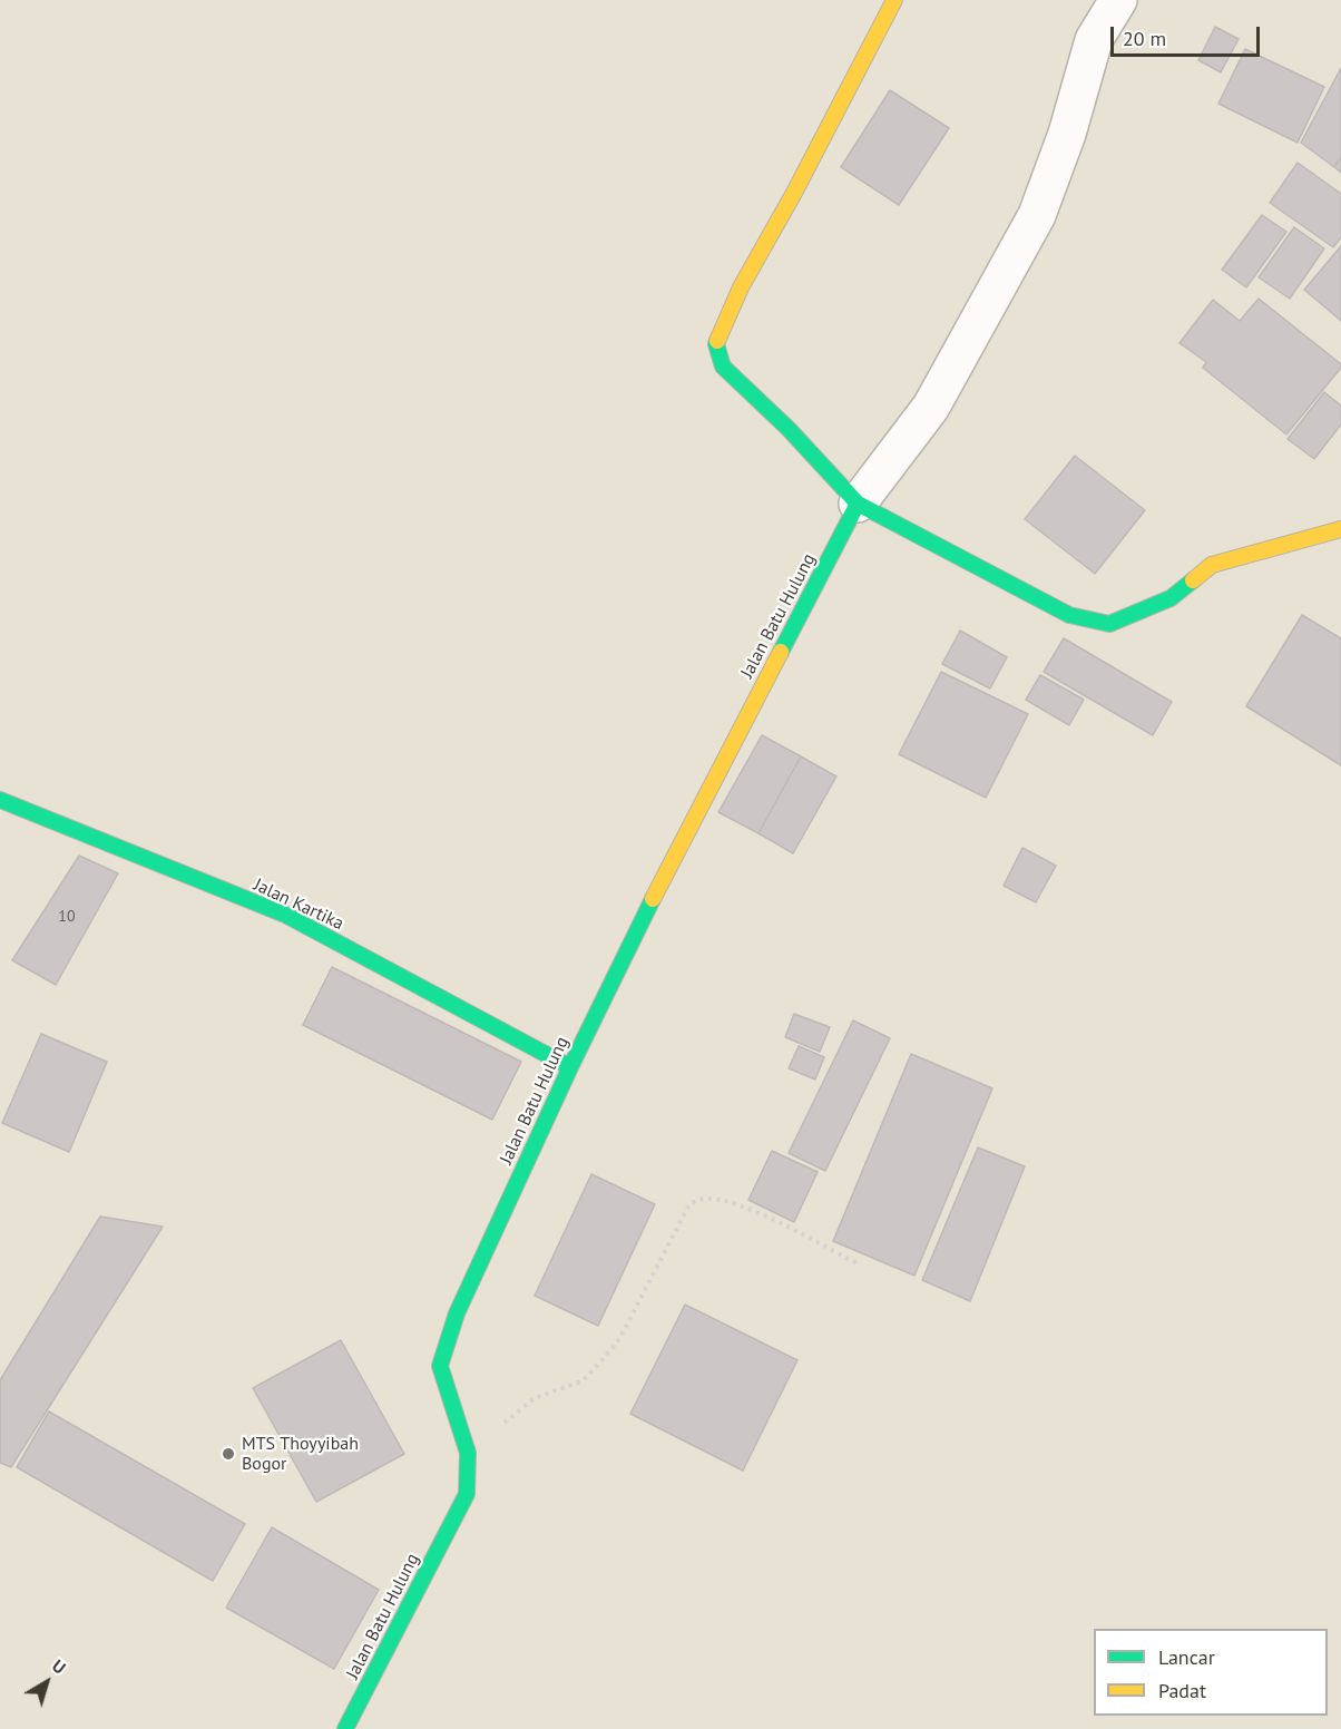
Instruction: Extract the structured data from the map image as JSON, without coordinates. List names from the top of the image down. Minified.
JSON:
{"streets":{"street":["Jalan Batu Hulung","Jalan Kartika"]},"crossings":[["Jalan Batu Hulung","Jalan Kartika"]],"places":["MTS Thoyyibah Bogor"],"house_numbers":["10"],"legend":["Lancar","Padat"],"scale_bar":"20 m","north":"top right"}
